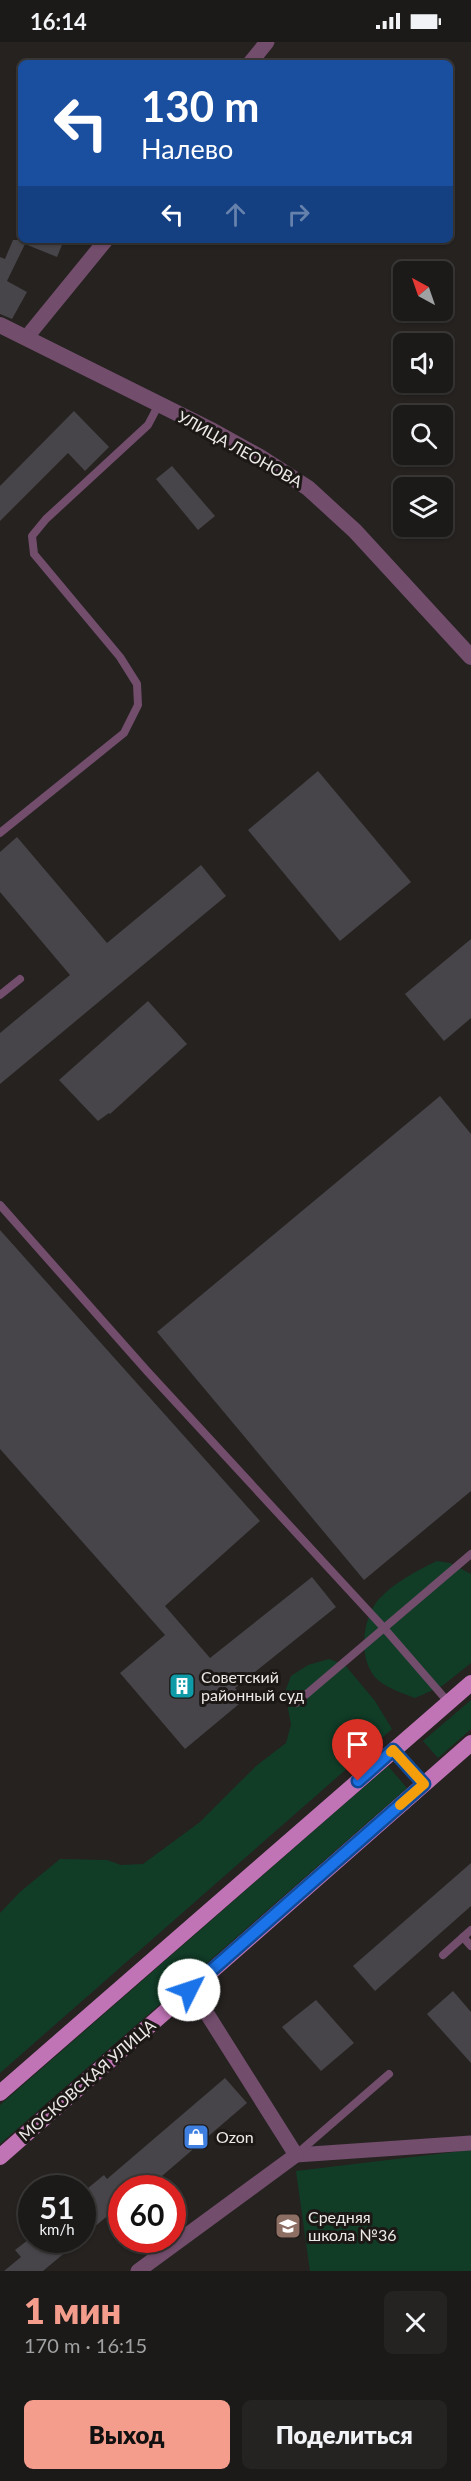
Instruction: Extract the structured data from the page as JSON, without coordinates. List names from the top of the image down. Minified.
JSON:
{"streets":{"main road":["МОСКОВСКАЯ УЛИЦА"],"street":["УЛИЦА ЛЕОНОВА"]},"places":{"building":["Советский районный суд"],"shop":["Ozon"],"school or university":["Средняя школа №36"]},"north":"top left","page":{"status":"16:14","turn":["130 m","Налево"],"speed":"51 km/h","limit":"60","heading":["1 мин","170 m · 16:15"],"buttons":["Выход","Поделиться"]}}
